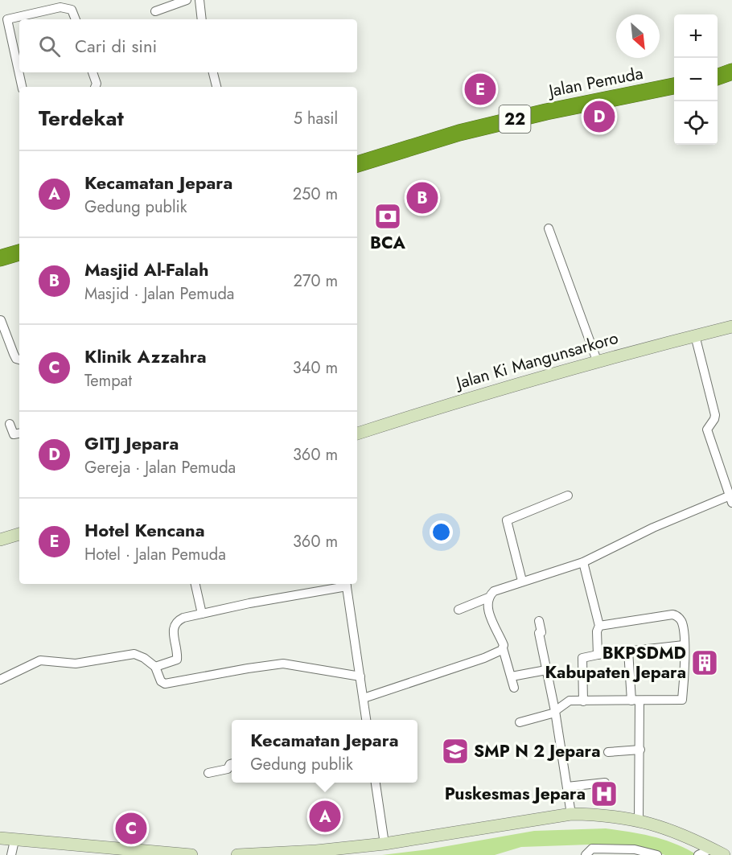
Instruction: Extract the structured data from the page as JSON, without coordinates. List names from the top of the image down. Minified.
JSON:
{"streets":{"highway":["Jalan Pemuda","22"],"street":["Jalan Ki Mangunsarkoro"]},"places":{"bank":["BCA"],"building":["BKPSDMD Kabupaten Jepara"],"school or university":["SMP N 2 Jepara"],"hospital":["Puskesmas Jepara"]},"north":"bottom right","page":{"map_buttons":["+","−"],"search":"Cari di sini","pins":["E","D","B","A","C"],"heading":["Terdekat","5 hasil"],"list":[{"mark":"A","name":"Kecamatan Jepara","note":"Gedung publik","value":"250 m"},{"mark":"B","name":"Masjid Al-Falah","note":"Masjid · Jalan Pemuda","value":"270 m"},{"mark":"C","name":"Klinik Azzahra","note":"Tempat","value":"340 m"},{"mark":"D","name":"GITJ Jepara","note":"Gereja · Jalan Pemuda","value":"360 m"},{"mark":"E","name":"Hotel Kencana","note":"Hotel · Jalan Pemuda","value":"360 m"}],"popup":["Kecamatan Jepara","Gedung publik"]}}
